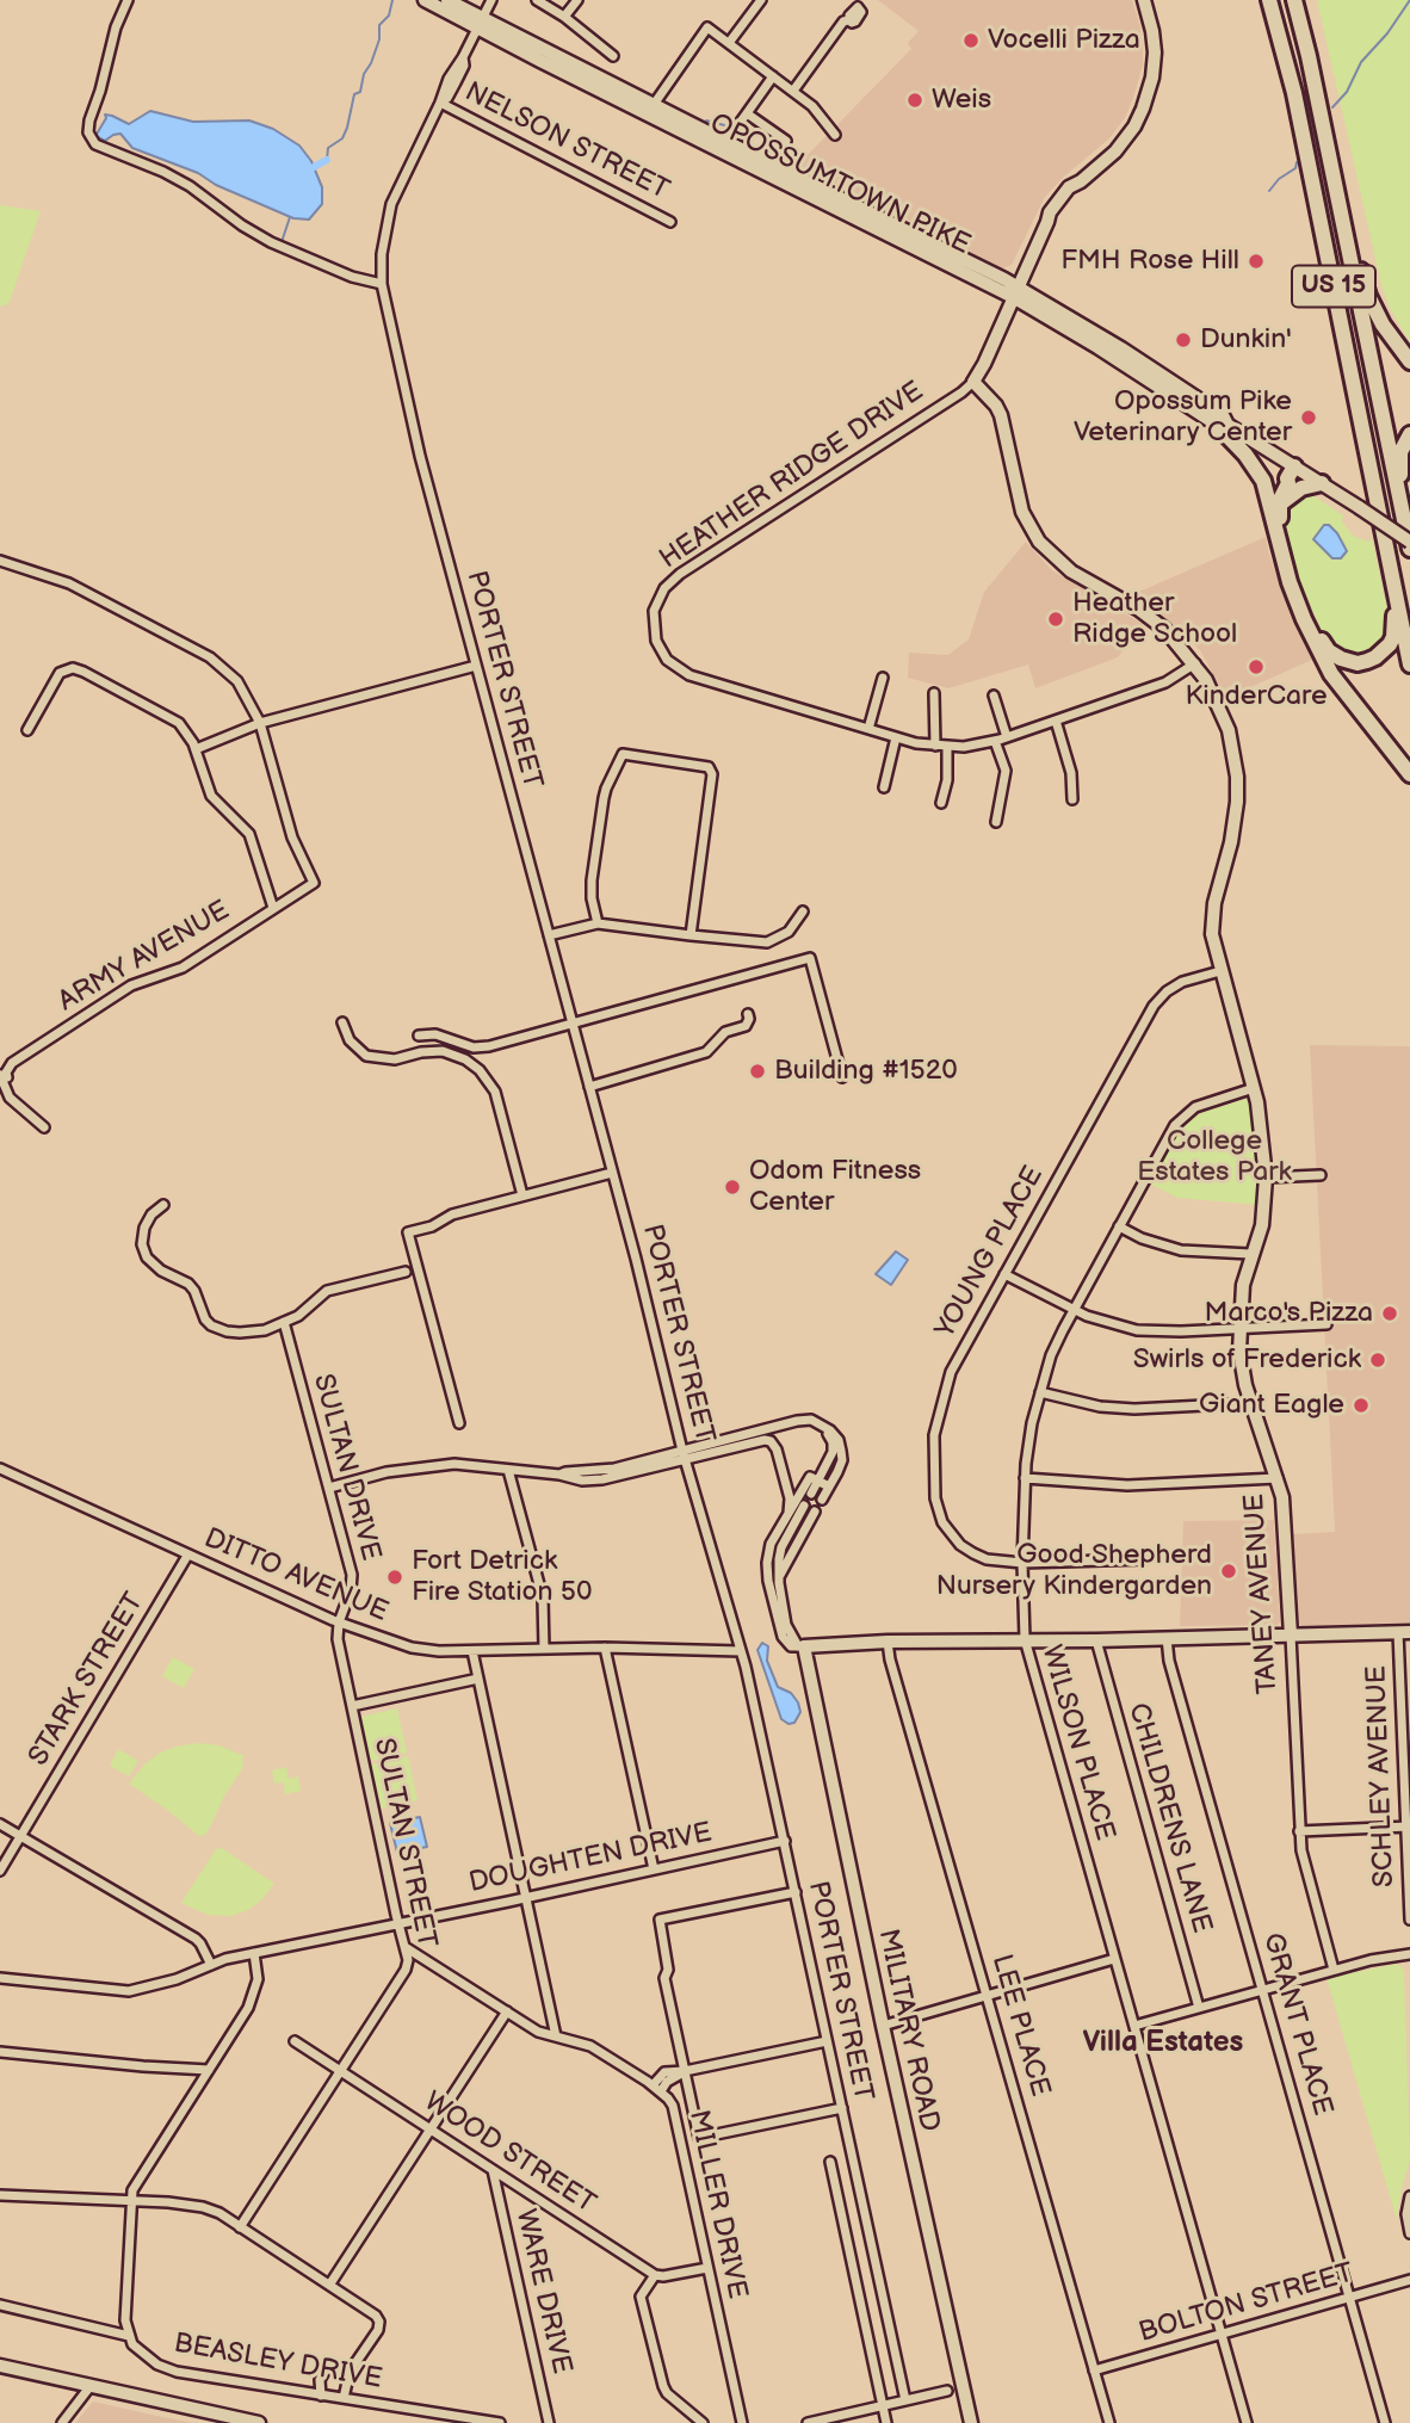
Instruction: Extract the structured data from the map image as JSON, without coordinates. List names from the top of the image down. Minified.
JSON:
{"streets":{"highway":["US 15"],"street":["NELSON STREET","OPOSSUMTOWN PIKE","HEATHER RIDGE DRIVE","PORTER STREET","ARMY AVENUE","YOUNG PLACE","SULTAN DRIVE","DITTO AVENUE","TANEY AVENUE","STARK STREET","WILSON PLACE","SCHLEY AVENUE","CHILDRENS LANE","SULTAN STREET","DOUGHTEN DRIVE","GRANT PLACE","LEE PLACE","MILITARY ROAD","WOOD STREET","MILLER DRIVE","WARE DRIVE","BOLTON STREET","BEASLEY DRIVE"]},"crossings":[["NELSON STREET","PORTER STREET"],["OPOSSUMTOWN PIKE","PORTER STREET"],["HEATHER RIDGE DRIVE","TANEY AVENUE"],["PORTER STREET","DITTO AVENUE"],["PORTER STREET","DOUGHTEN DRIVE"],["YOUNG PLACE","TANEY AVENUE"],["YOUNG PLACE","WILSON PLACE"],["SULTAN DRIVE","DITTO AVENUE"],["SULTAN DRIVE","SULTAN STREET"],["DITTO AVENUE","STARK STREET"],["DITTO AVENUE","SULTAN STREET"],["TANEY AVENUE","WILSON PLACE"],["WILSON PLACE","BOLTON STREET"],["SULTAN STREET","DOUGHTEN DRIVE"],["SULTAN STREET","WOOD STREET"],["SULTAN STREET","MILLER DRIVE"],["GRANT PLACE","BOLTON STREET"],["LEE PLACE","BOLTON STREET"],["WOOD STREET","WARE DRIVE"]],"districts":["Villa Estates"],"parks":["College Estates Park"],"places":["Vocelli Pizza","Weis","FMH Rose Hill","Dunkin'","Opossum Pike Veterinary Center","Heather Ridge School","KinderCare","Building #1520","Odom Fitness Center","Marco's Pizza","Swirls of Frederick","Giant Eagle","Good Shepherd Nursery Kindergarden","Fort Detrick Fire Station 50"]}
